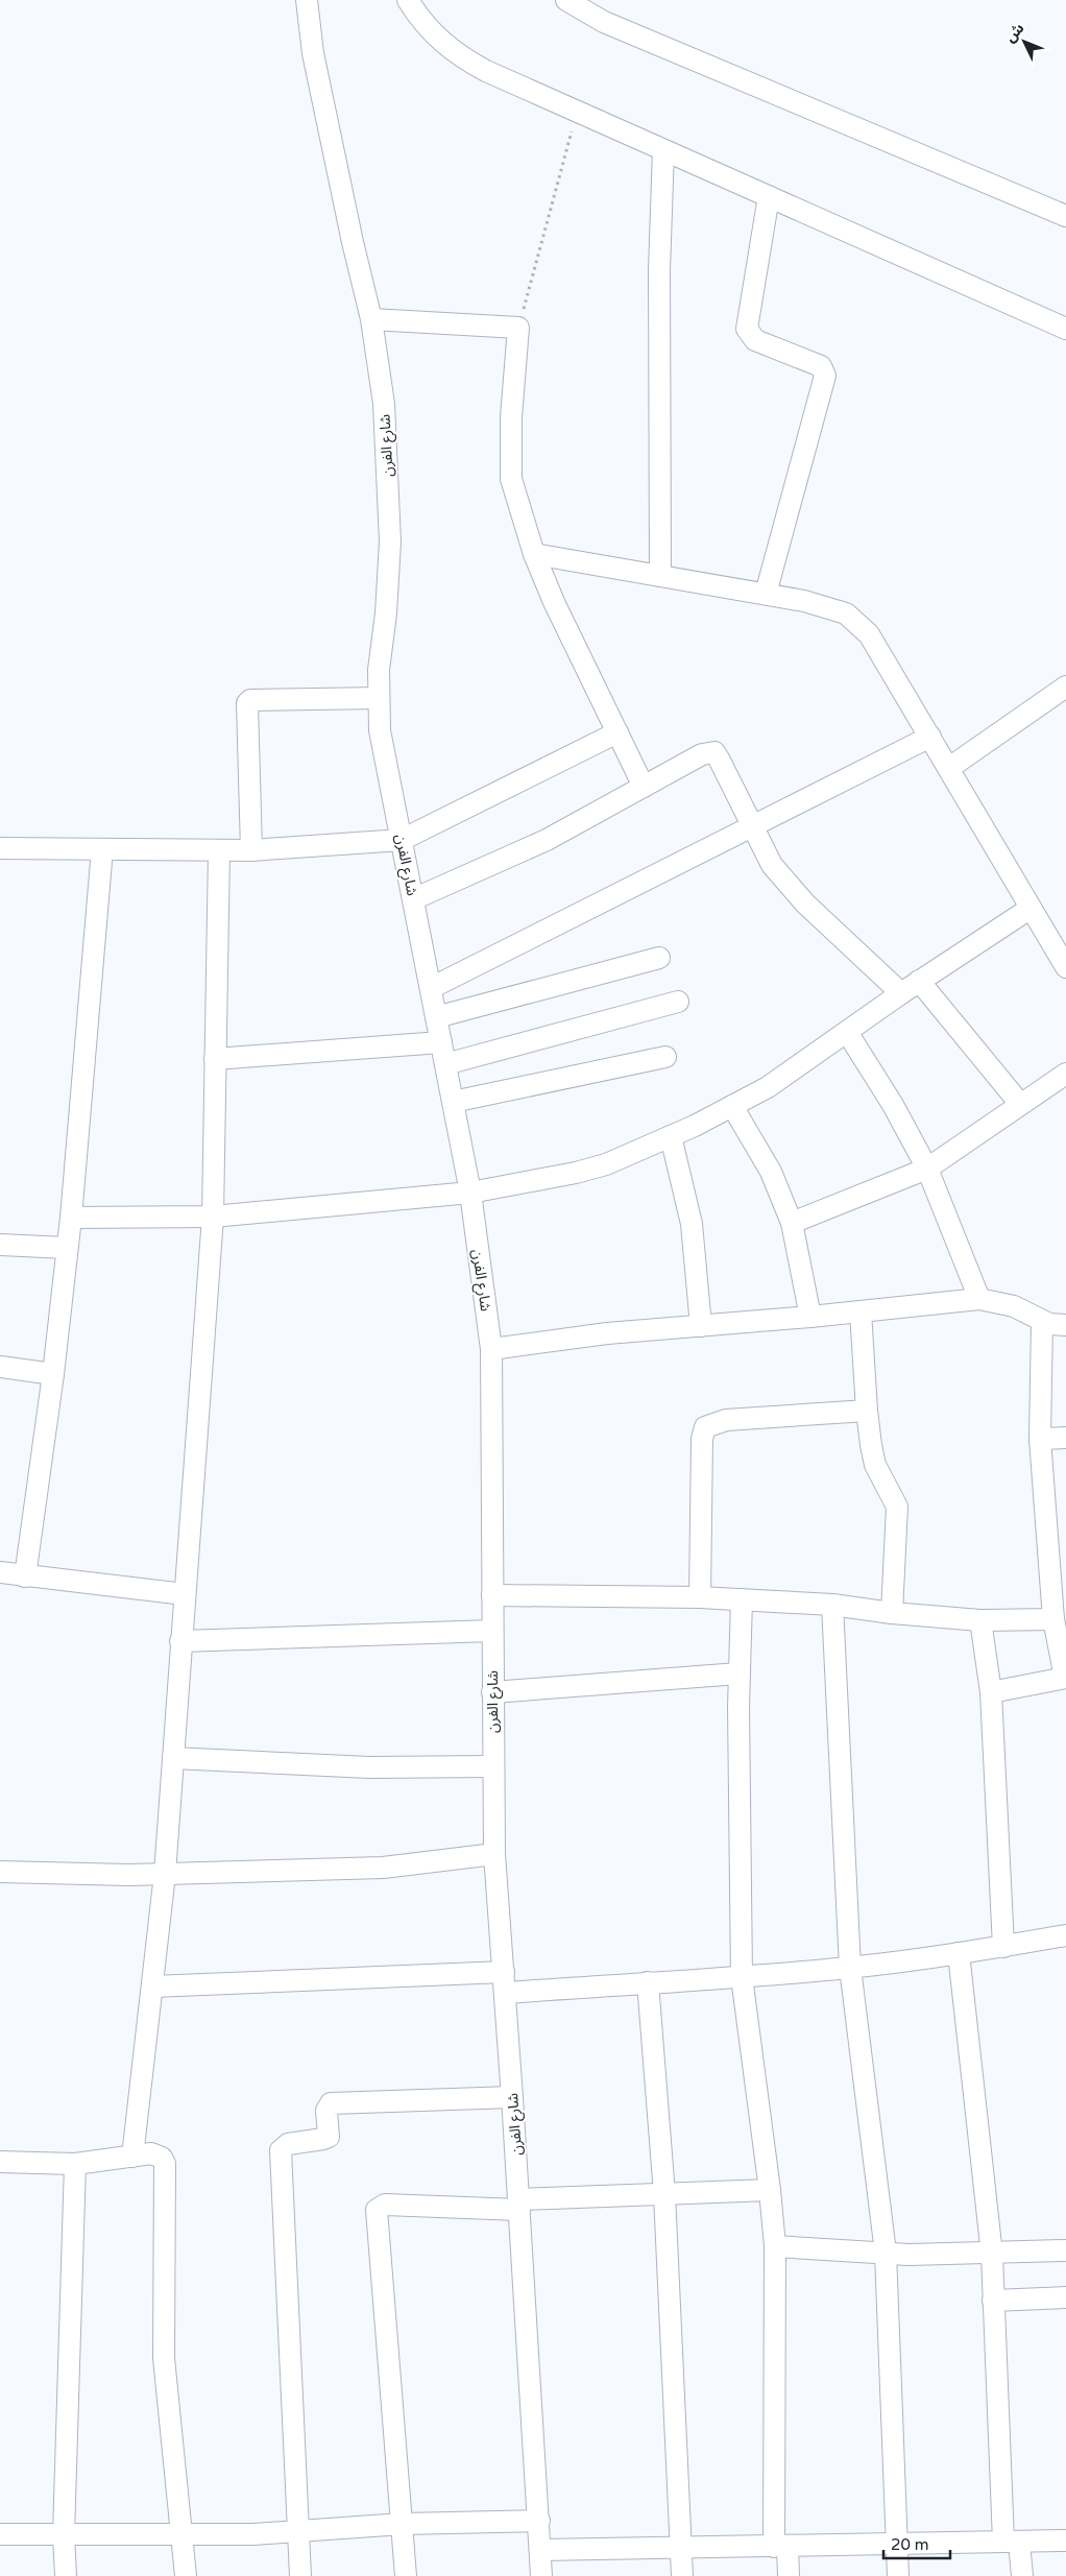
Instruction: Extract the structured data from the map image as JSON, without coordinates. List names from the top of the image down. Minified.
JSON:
{"streets":{"street":["شارع الفرن"]},"scale_bar":"20 m","north":"top left"}
